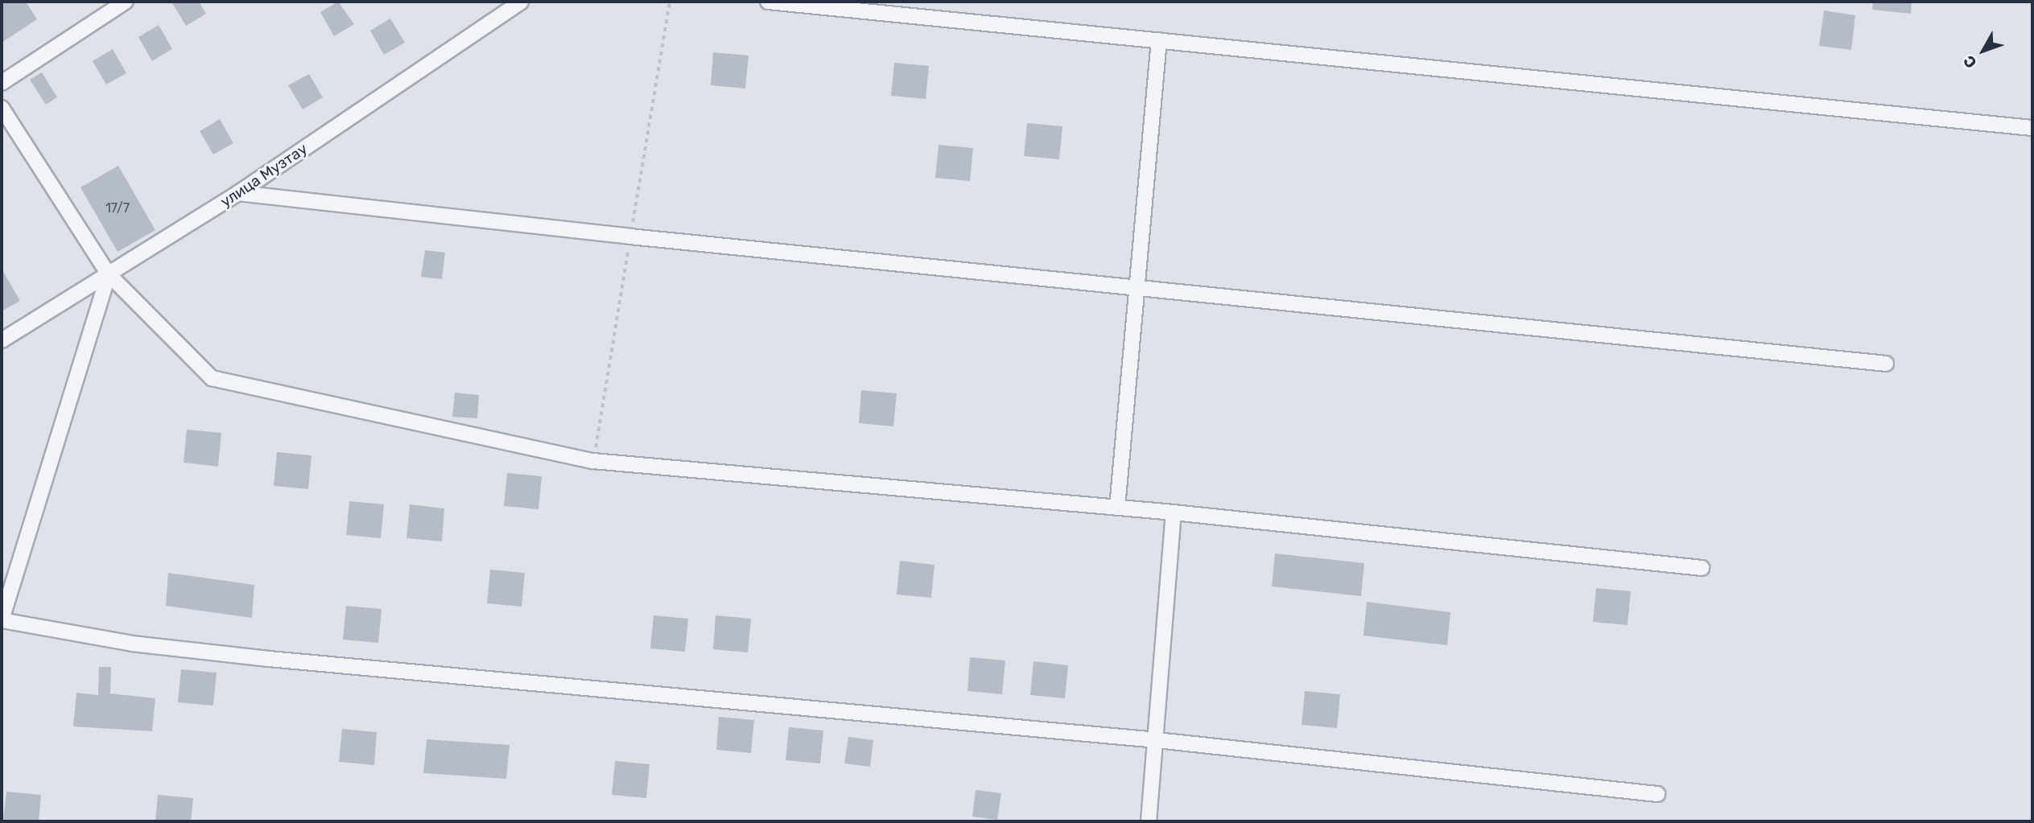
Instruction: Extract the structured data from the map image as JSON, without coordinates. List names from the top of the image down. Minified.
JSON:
{"streets":{"street":["улица Музтау"]},"house_numbers":["17/7"],"north":"bottom left"}
